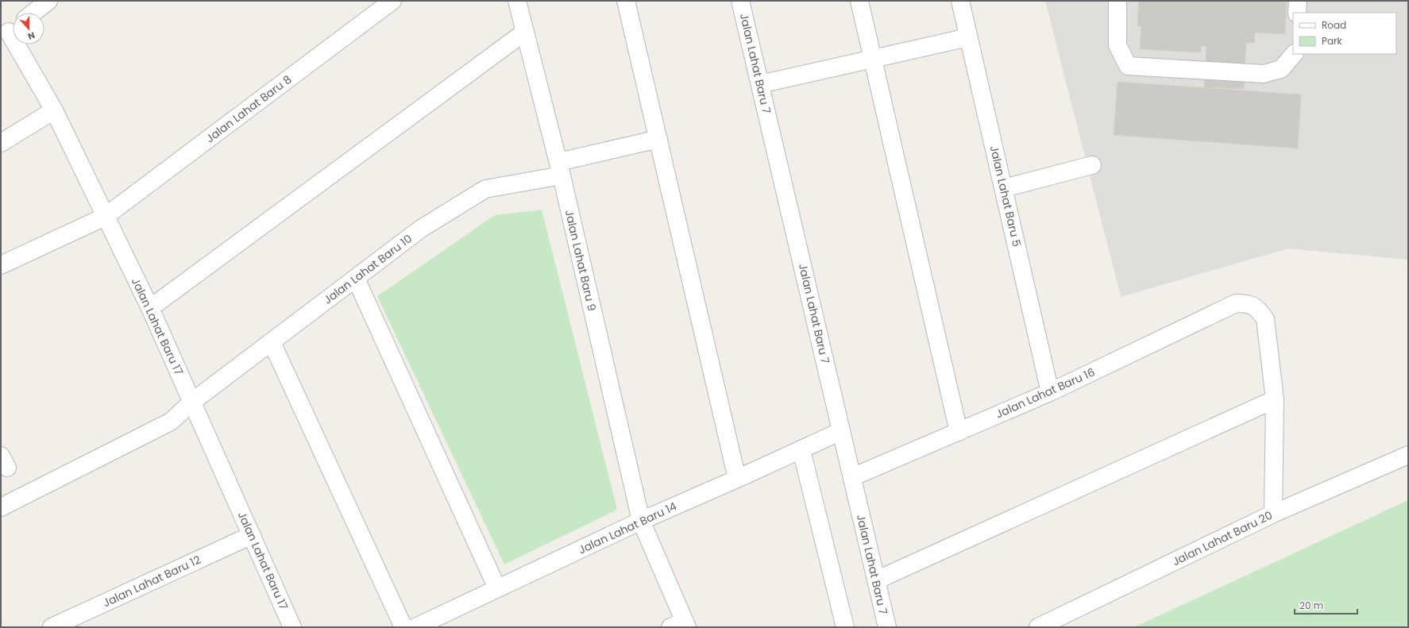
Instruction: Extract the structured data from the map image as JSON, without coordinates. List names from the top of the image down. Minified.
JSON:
{"streets":{"street":["Jalan Lahat Baru 7","Jalan Lahat Baru 8","Jalan Lahat Baru 5","Jalan Lahat Baru 9","Jalan Lahat Baru 10","Jalan Lahat Baru 17","Jalan Lahat Baru 16","Jalan Lahat Baru 14","Jalan Lahat Baru 20","Jalan Lahat Baru 12"]},"crossings":[["Jalan Lahat Baru 7","Jalan Lahat Baru 16"],["Jalan Lahat Baru 7","Jalan Lahat Baru 14"],["Jalan Lahat Baru 8","Jalan Lahat Baru 17"],["Jalan Lahat Baru 5","Jalan Lahat Baru 16"],["Jalan Lahat Baru 9","Jalan Lahat Baru 10"],["Jalan Lahat Baru 9","Jalan Lahat Baru 14"],["Jalan Lahat Baru 10","Jalan Lahat Baru 17"],["Jalan Lahat Baru 17","Jalan Lahat Baru 12"]],"legend":["Road","Park"],"scale_bar":"20 m","north":"bottom"}
